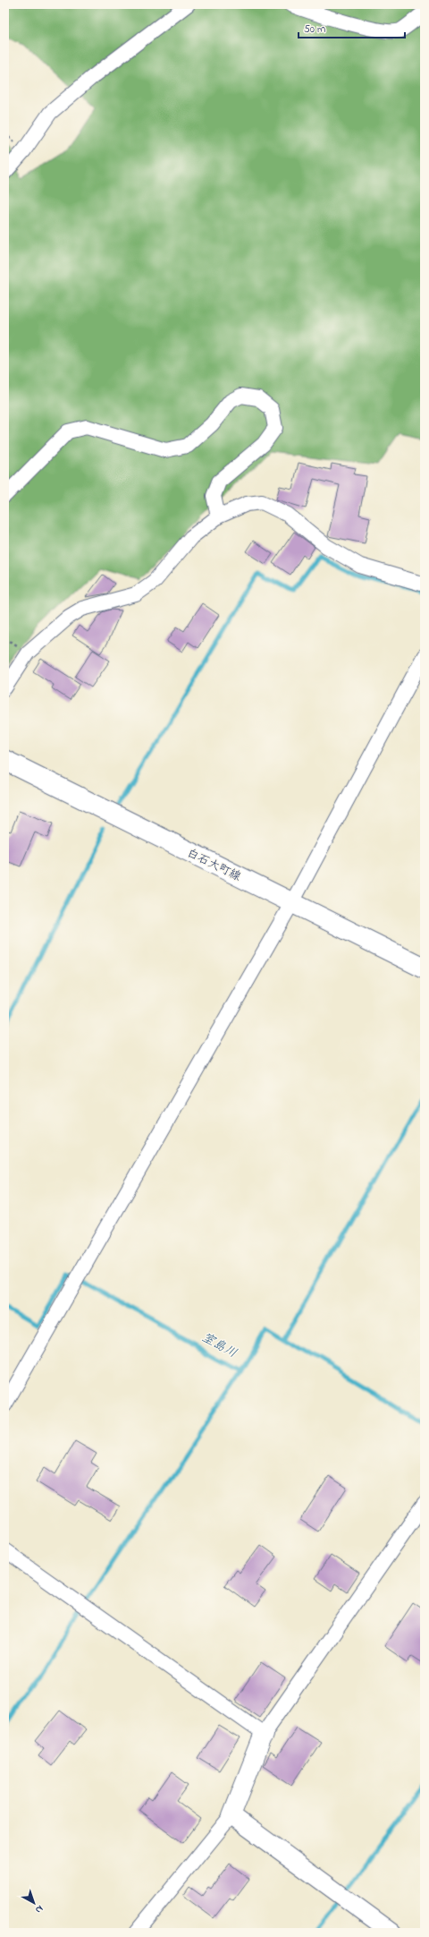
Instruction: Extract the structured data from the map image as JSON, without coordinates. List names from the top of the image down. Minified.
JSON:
{"streets":{"main road":["白石大町線"]},"water":["室島川"],"scale_bar":"50 m","north":"bottom right"}
